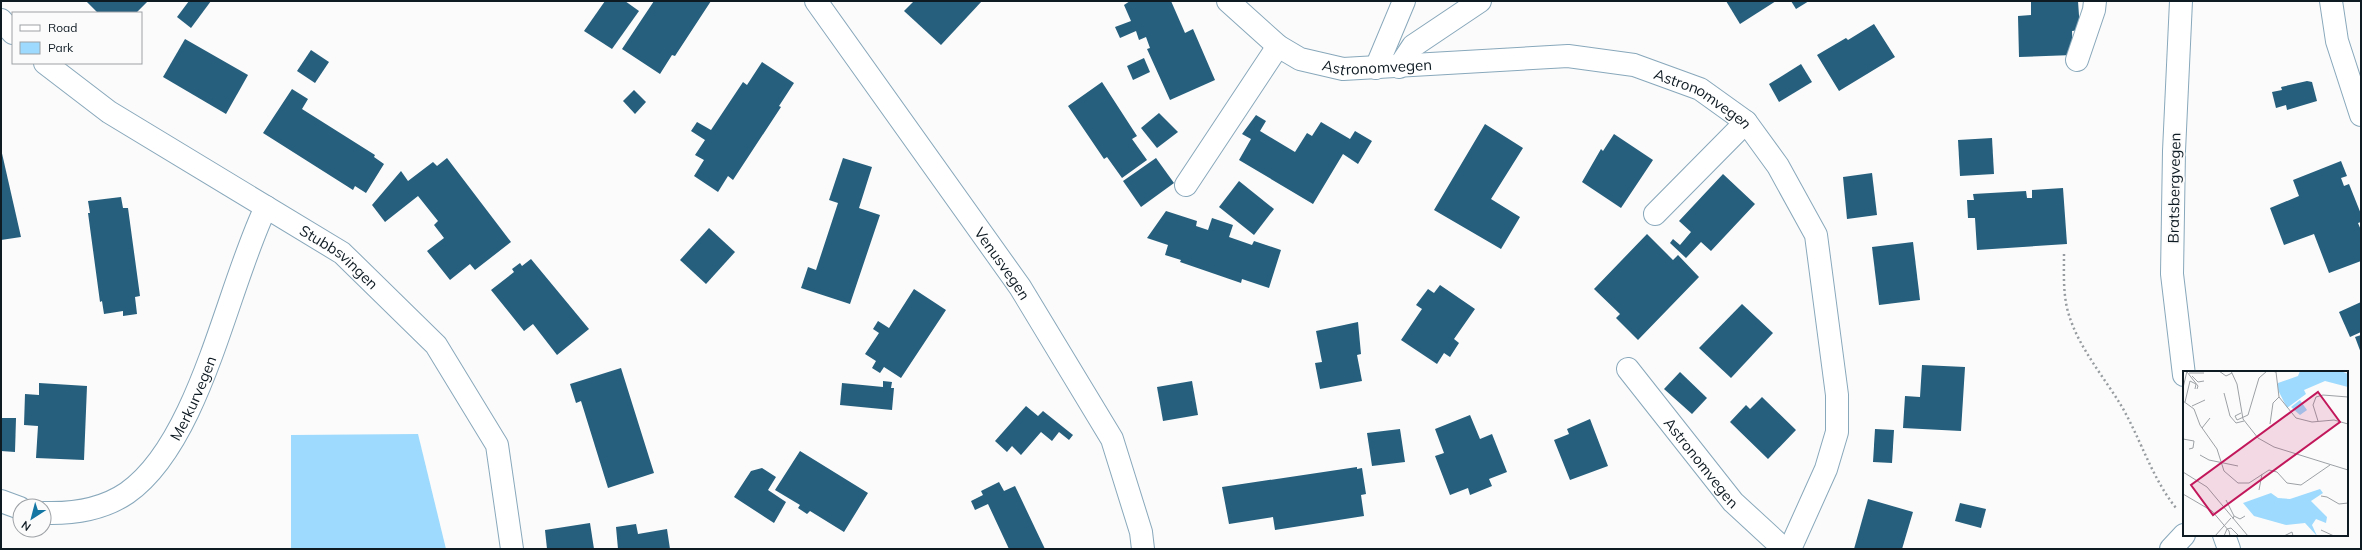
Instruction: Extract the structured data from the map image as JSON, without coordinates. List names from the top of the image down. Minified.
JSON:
{"streets":{"street":["Astronomvegen","Bratsbergvegen","Stubbsvingen","Venusvegen","Merkurvegen"]},"crossings":[["Stubbsvingen","Merkurvegen"]],"legend":["Road","Park"],"north":"bottom left"}
